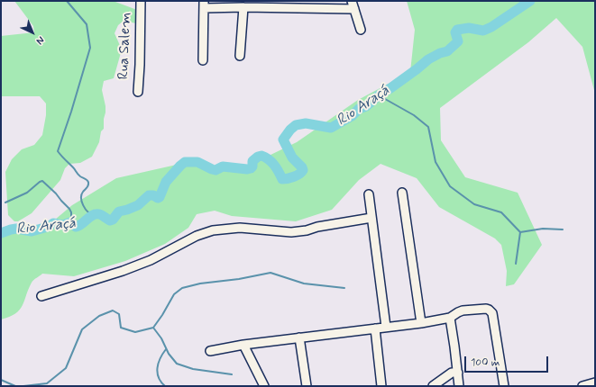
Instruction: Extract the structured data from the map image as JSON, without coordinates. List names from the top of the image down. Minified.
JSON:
{"streets":{"street":["Rua Salem"]},"water":["Rio Araçá"],"scale_bar":"100 m","north":"bottom right"}
